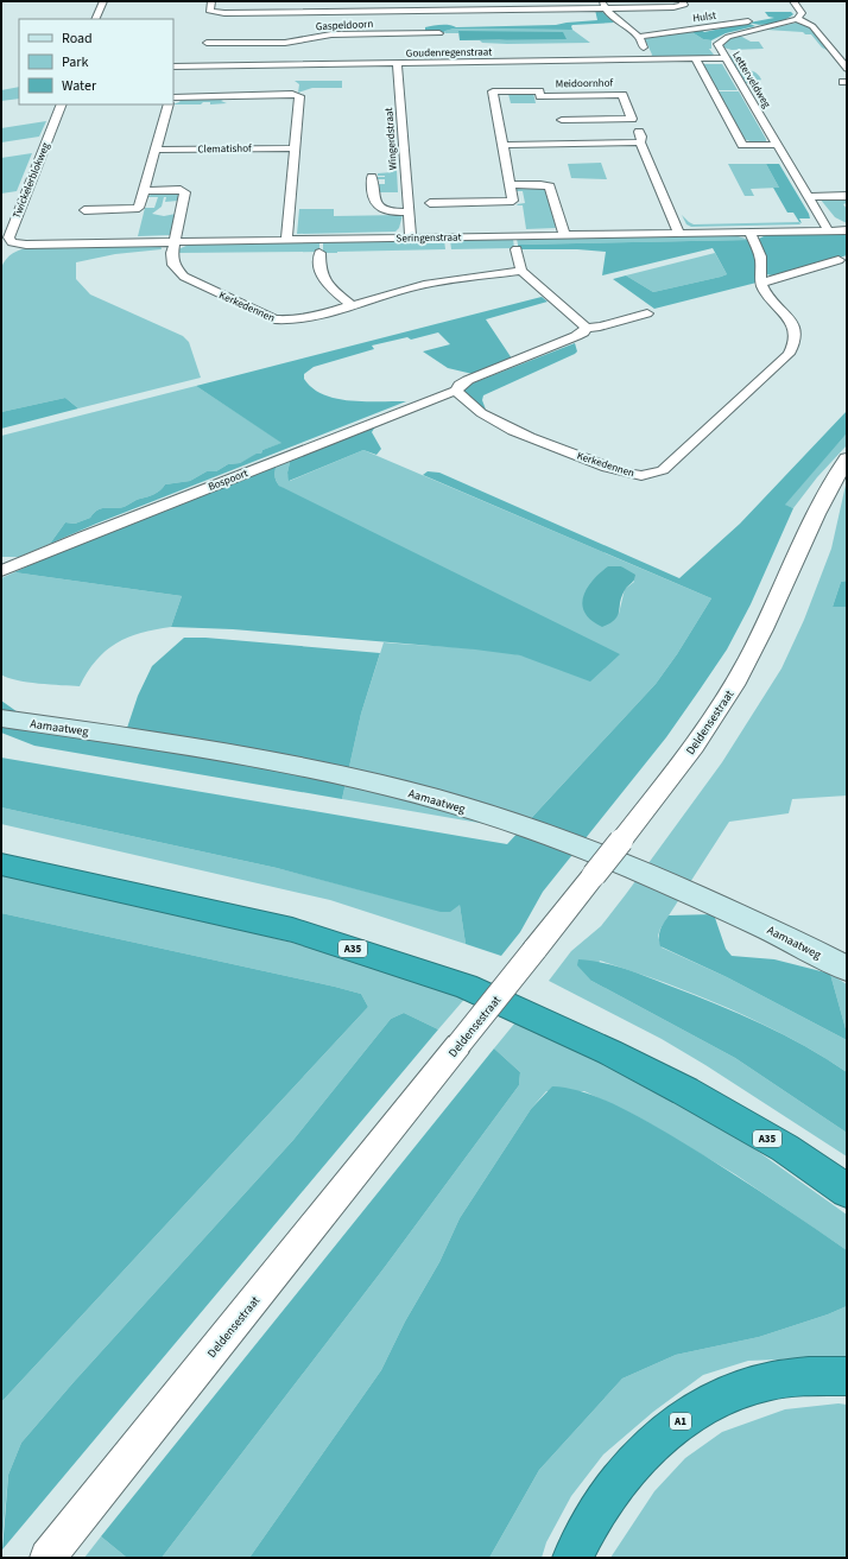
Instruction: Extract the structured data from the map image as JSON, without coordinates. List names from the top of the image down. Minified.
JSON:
{"streets":{"highway":["A35","A1"],"main road":["Aamaatweg"],"street":["Hulst","Gaspeldoorn","Goudenregenstraat","Letterveldweg","Meidoornhof","Wingerdstraat","Clematishof","Twickelerblokweg","Seringenstraat","Kerkedennen","Bospoort","Deldensestraat"]},"crossings":[["Gaspeldoorn","Goudenregenstraat"],["Goudenregenstraat","Letterveldweg"],["Goudenregenstraat","Wingerdstraat"],["Letterveldweg","Seringenstraat"],["Meidoornhof","Seringenstraat"],["Wingerdstraat","Seringenstraat"],["Twickelerblokweg","Seringenstraat"],["Seringenstraat","Kerkedennen"],["Kerkedennen","Bospoort"]],"legend":["Road","Park","Water"]}
